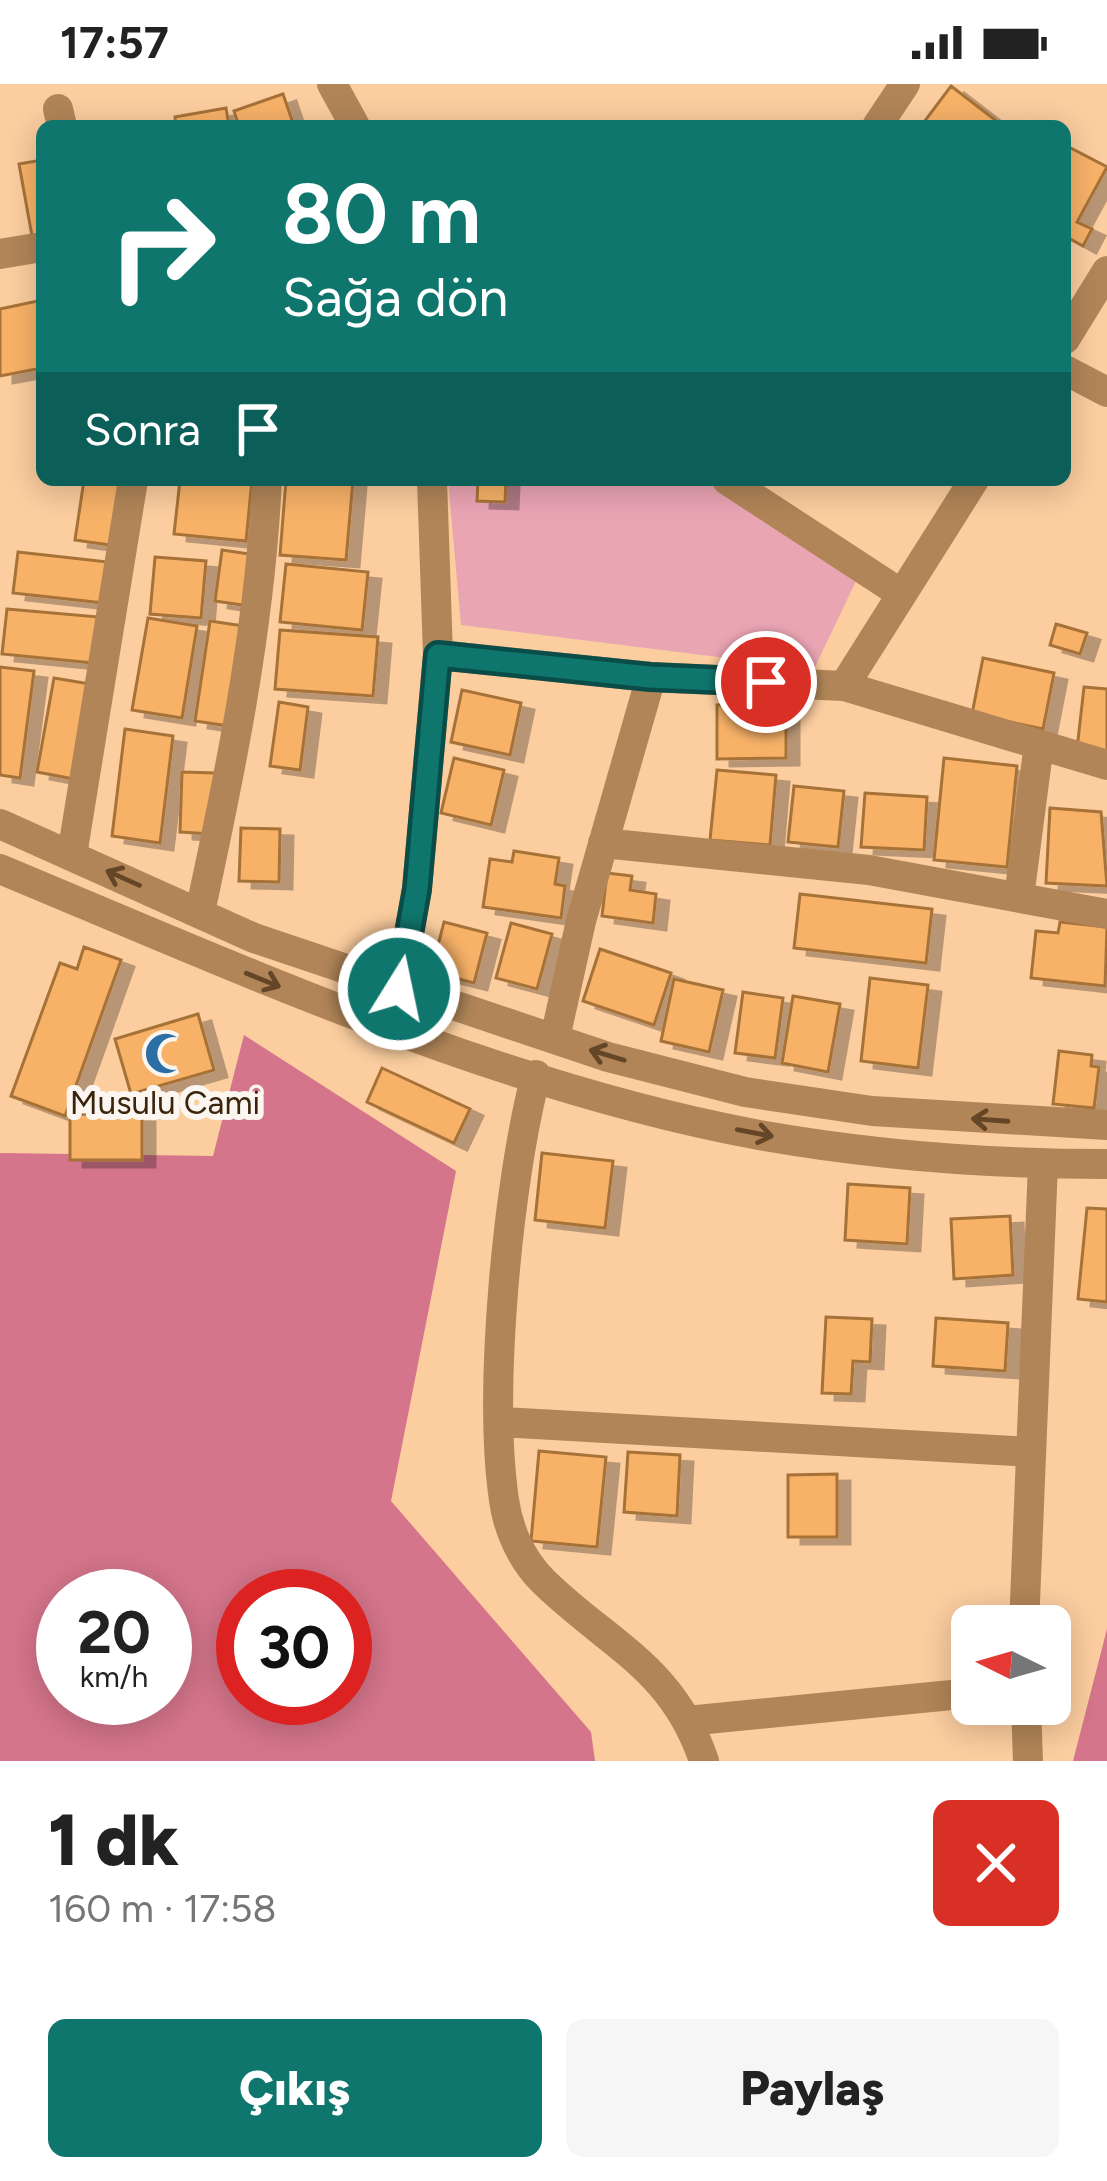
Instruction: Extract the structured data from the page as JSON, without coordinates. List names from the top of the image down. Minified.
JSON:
{"places":{"mosque":["Musulu Cami"]},"north":"left","page":{"status":"17:57","turn":["80 m","Sağa dön"],"then":"Sonra","speed":"20 km/h","limit":"30","heading":["1 dk","160 m · 17:58"],"buttons":["Çıkış","Paylaş"]}}
